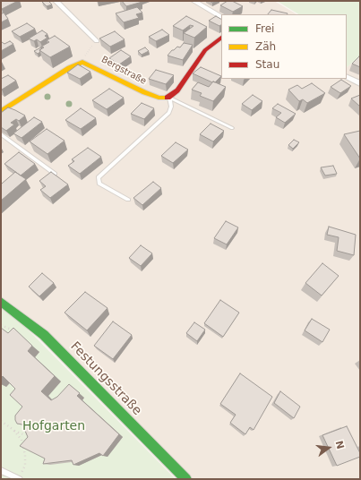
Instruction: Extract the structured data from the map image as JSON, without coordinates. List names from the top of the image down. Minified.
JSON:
{"streets":{"street":["Bergstraße","Festungsstraße"]},"parks":["Hofgarten"],"legend":["Frei","Zäh","Stau"],"north":"right"}
